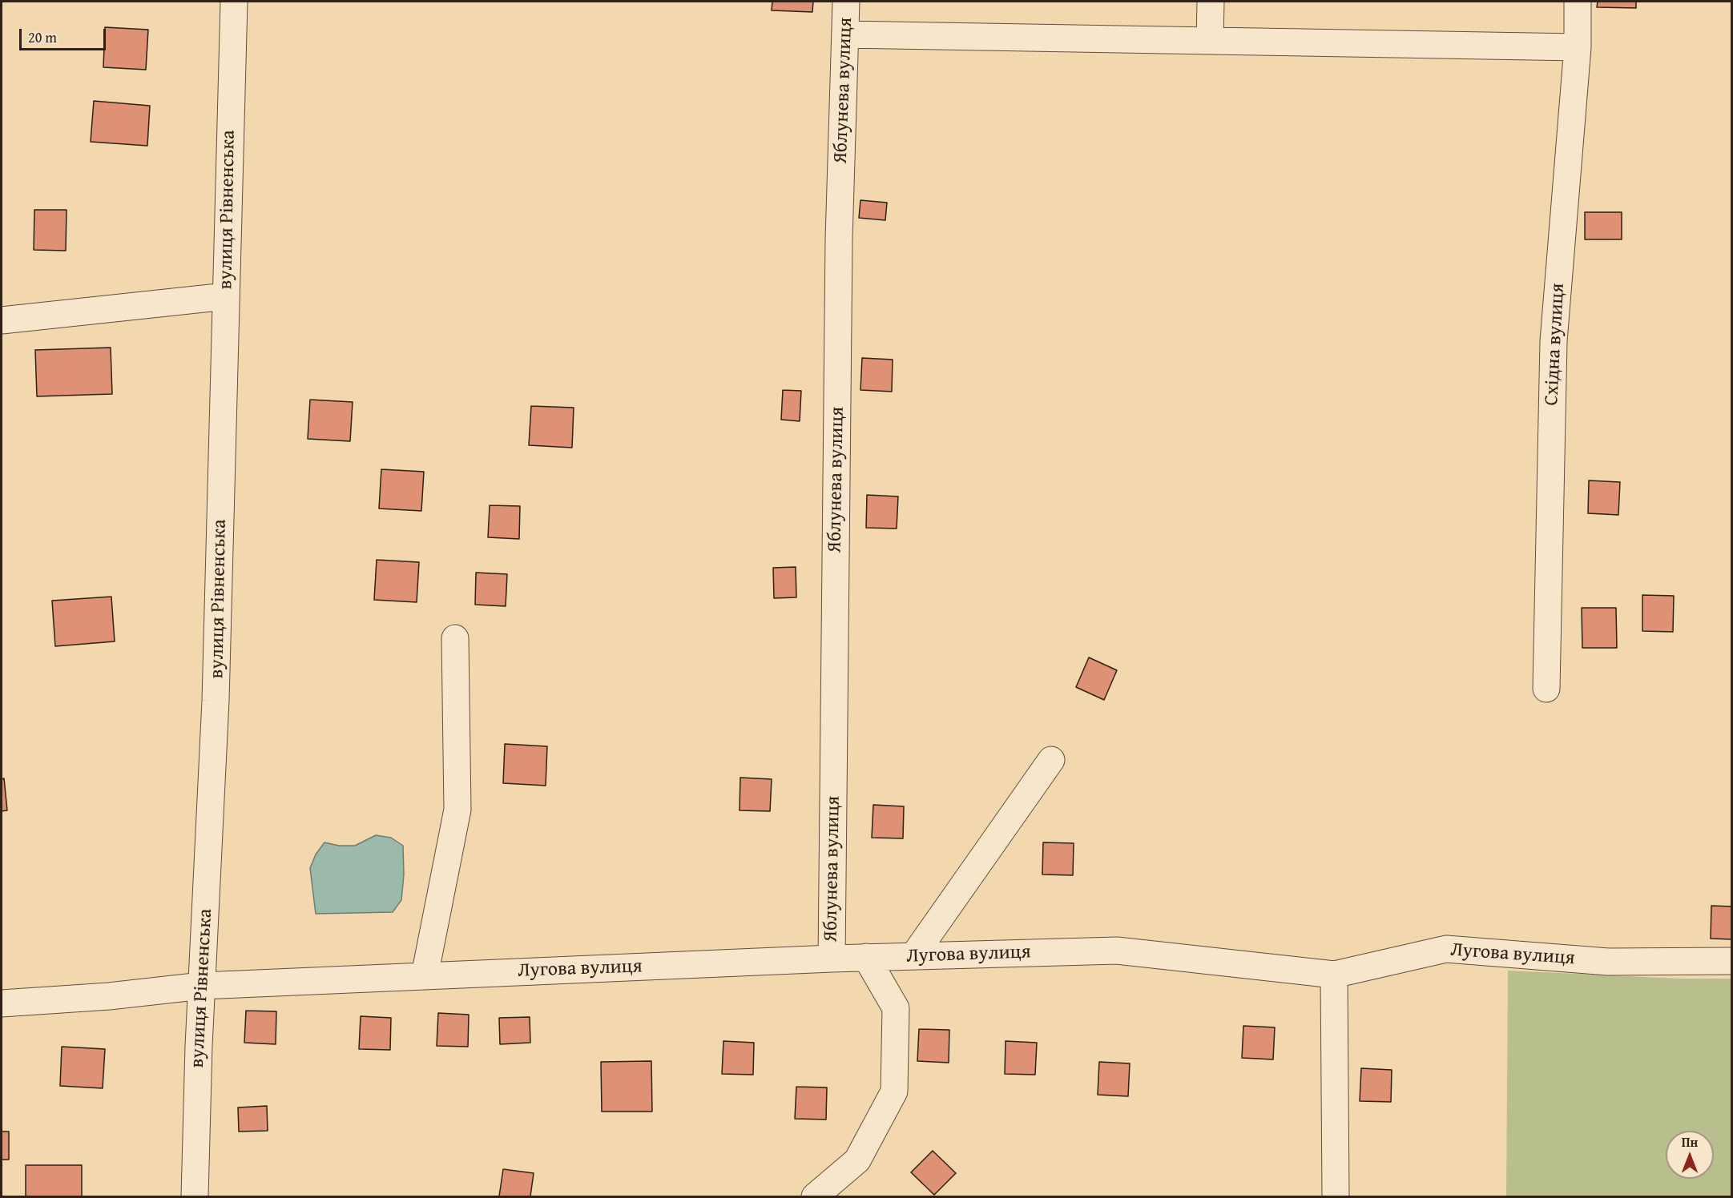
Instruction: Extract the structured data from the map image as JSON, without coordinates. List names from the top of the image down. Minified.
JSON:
{"streets":{"street":["Яблунева вулиця","вулиця Рівненська","Східна вулиця","Лугова вулиця"]},"crossings":[["Яблунева вулиця","Лугова вулиця"],["вулиця Рівненська","Лугова вулиця"]],"scale_bar":"20 m","north":"top"}
